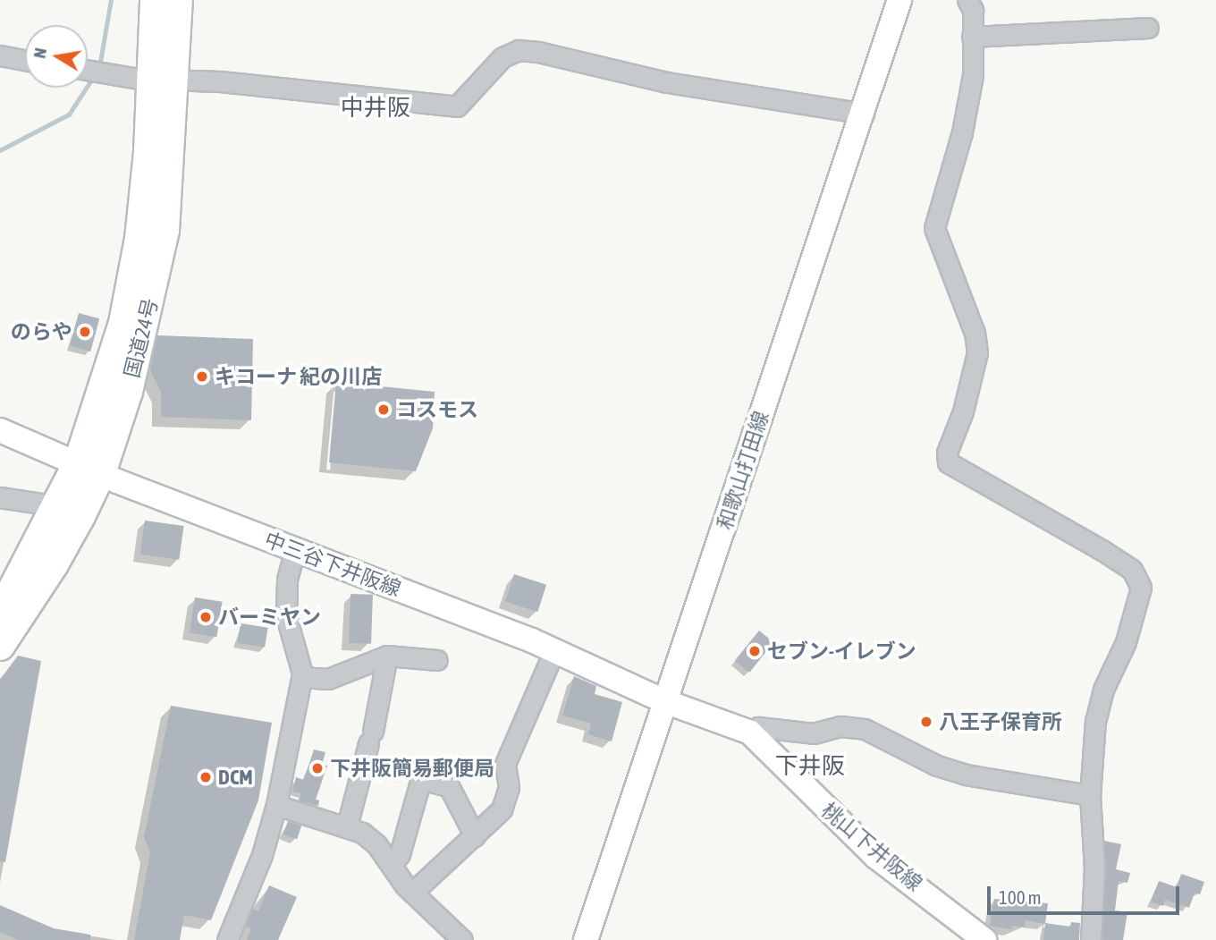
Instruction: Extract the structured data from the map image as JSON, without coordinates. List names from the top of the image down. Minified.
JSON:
{"streets":{"highway":["国道24号"],"main road":["和歌山打田線","中三谷下井阪線","桃山下井阪線"]},"crossings":[["国道24号","中三谷下井阪線"],["和歌山打田線","中三谷下井阪線"],["和歌山打田線","桃山下井阪線"],["中三谷下井阪線","桃山下井阪線"]],"districts":["中井阪","下井阪"],"places":["のらや","キコーナ 紀の川店","コスモス","バーミヤン","セブン-イレブン","八王子保育所","下井阪簡易郵便局","DCM"],"scale_bar":"100 m","north":"left"}
